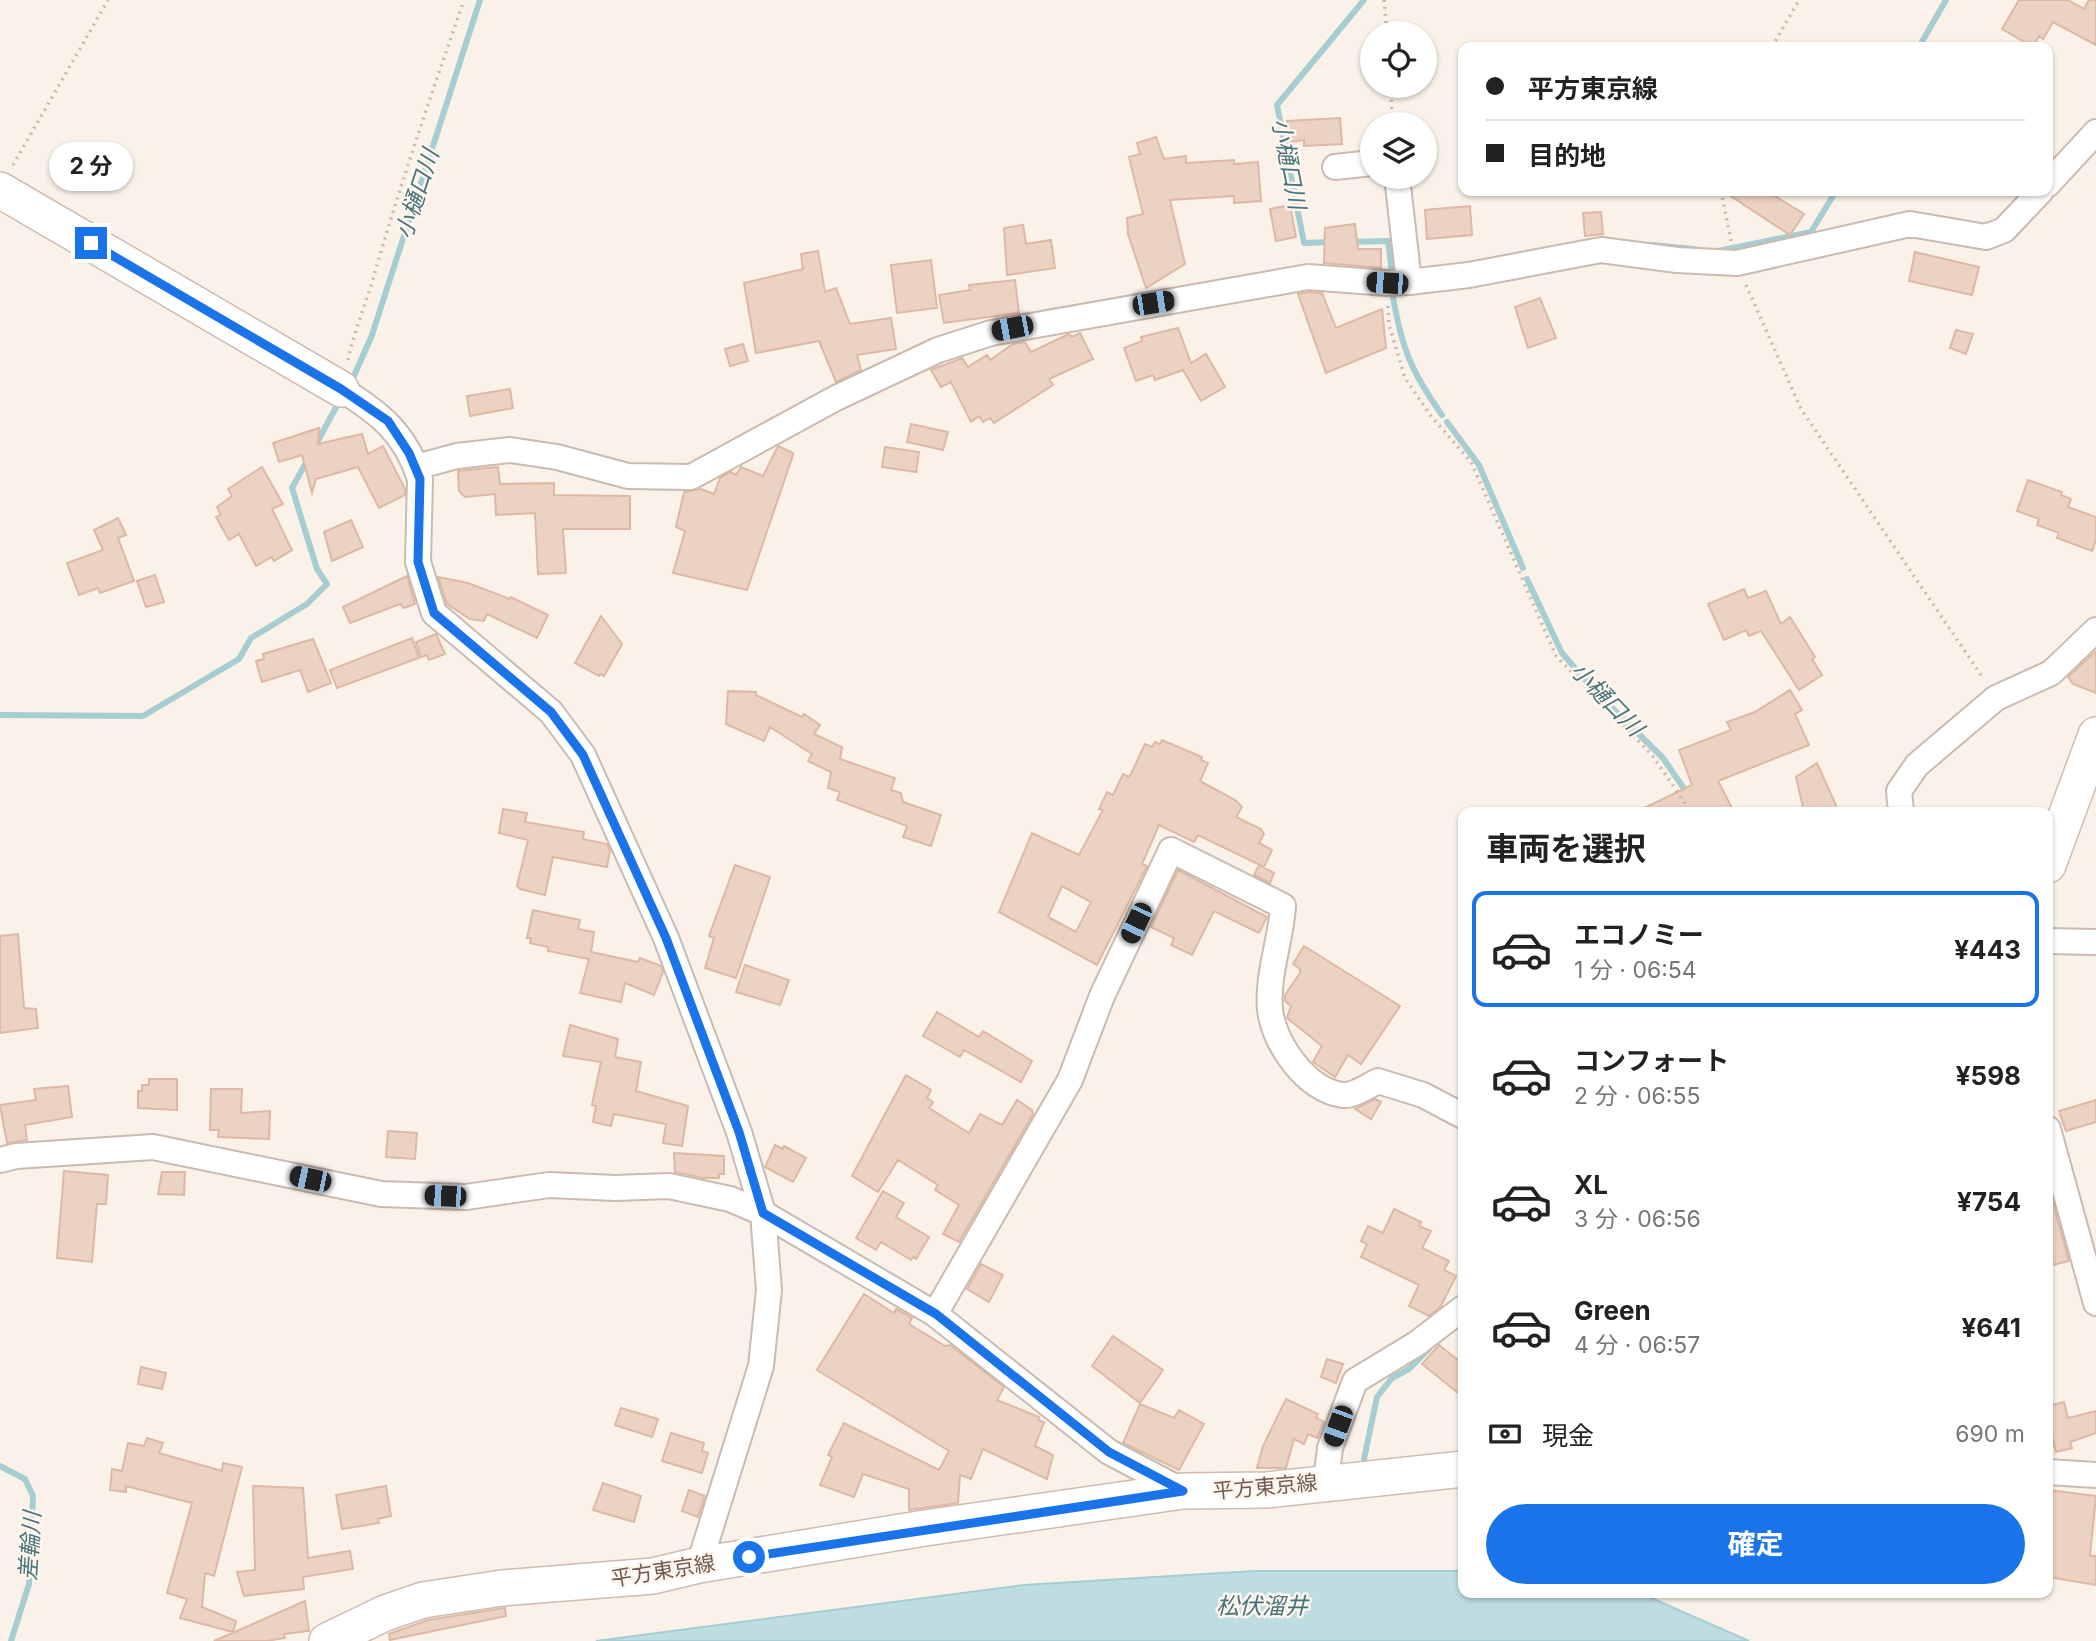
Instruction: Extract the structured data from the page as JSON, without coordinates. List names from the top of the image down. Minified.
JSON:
{"streets":{"main road":["平方東京線"]},"water":["小樋口川","差輪川","松伏溜井"],"page":{"banner":["平方東京線","目的地"],"bubble":"2 分","heading":"車両を選択","list":[{"name":"エコノミー","note":"1 分 · 06:54","value":"¥443"},{"name":"コンフォート","note":"2 分 · 06:55","value":"¥598"},{"name":"XL","note":"3 分 · 06:56","value":"¥754"},{"name":"Green","note":"4 分 · 06:57","value":"¥641"}],"pay":["現金","690 m"],"buttons":"確定"}}
